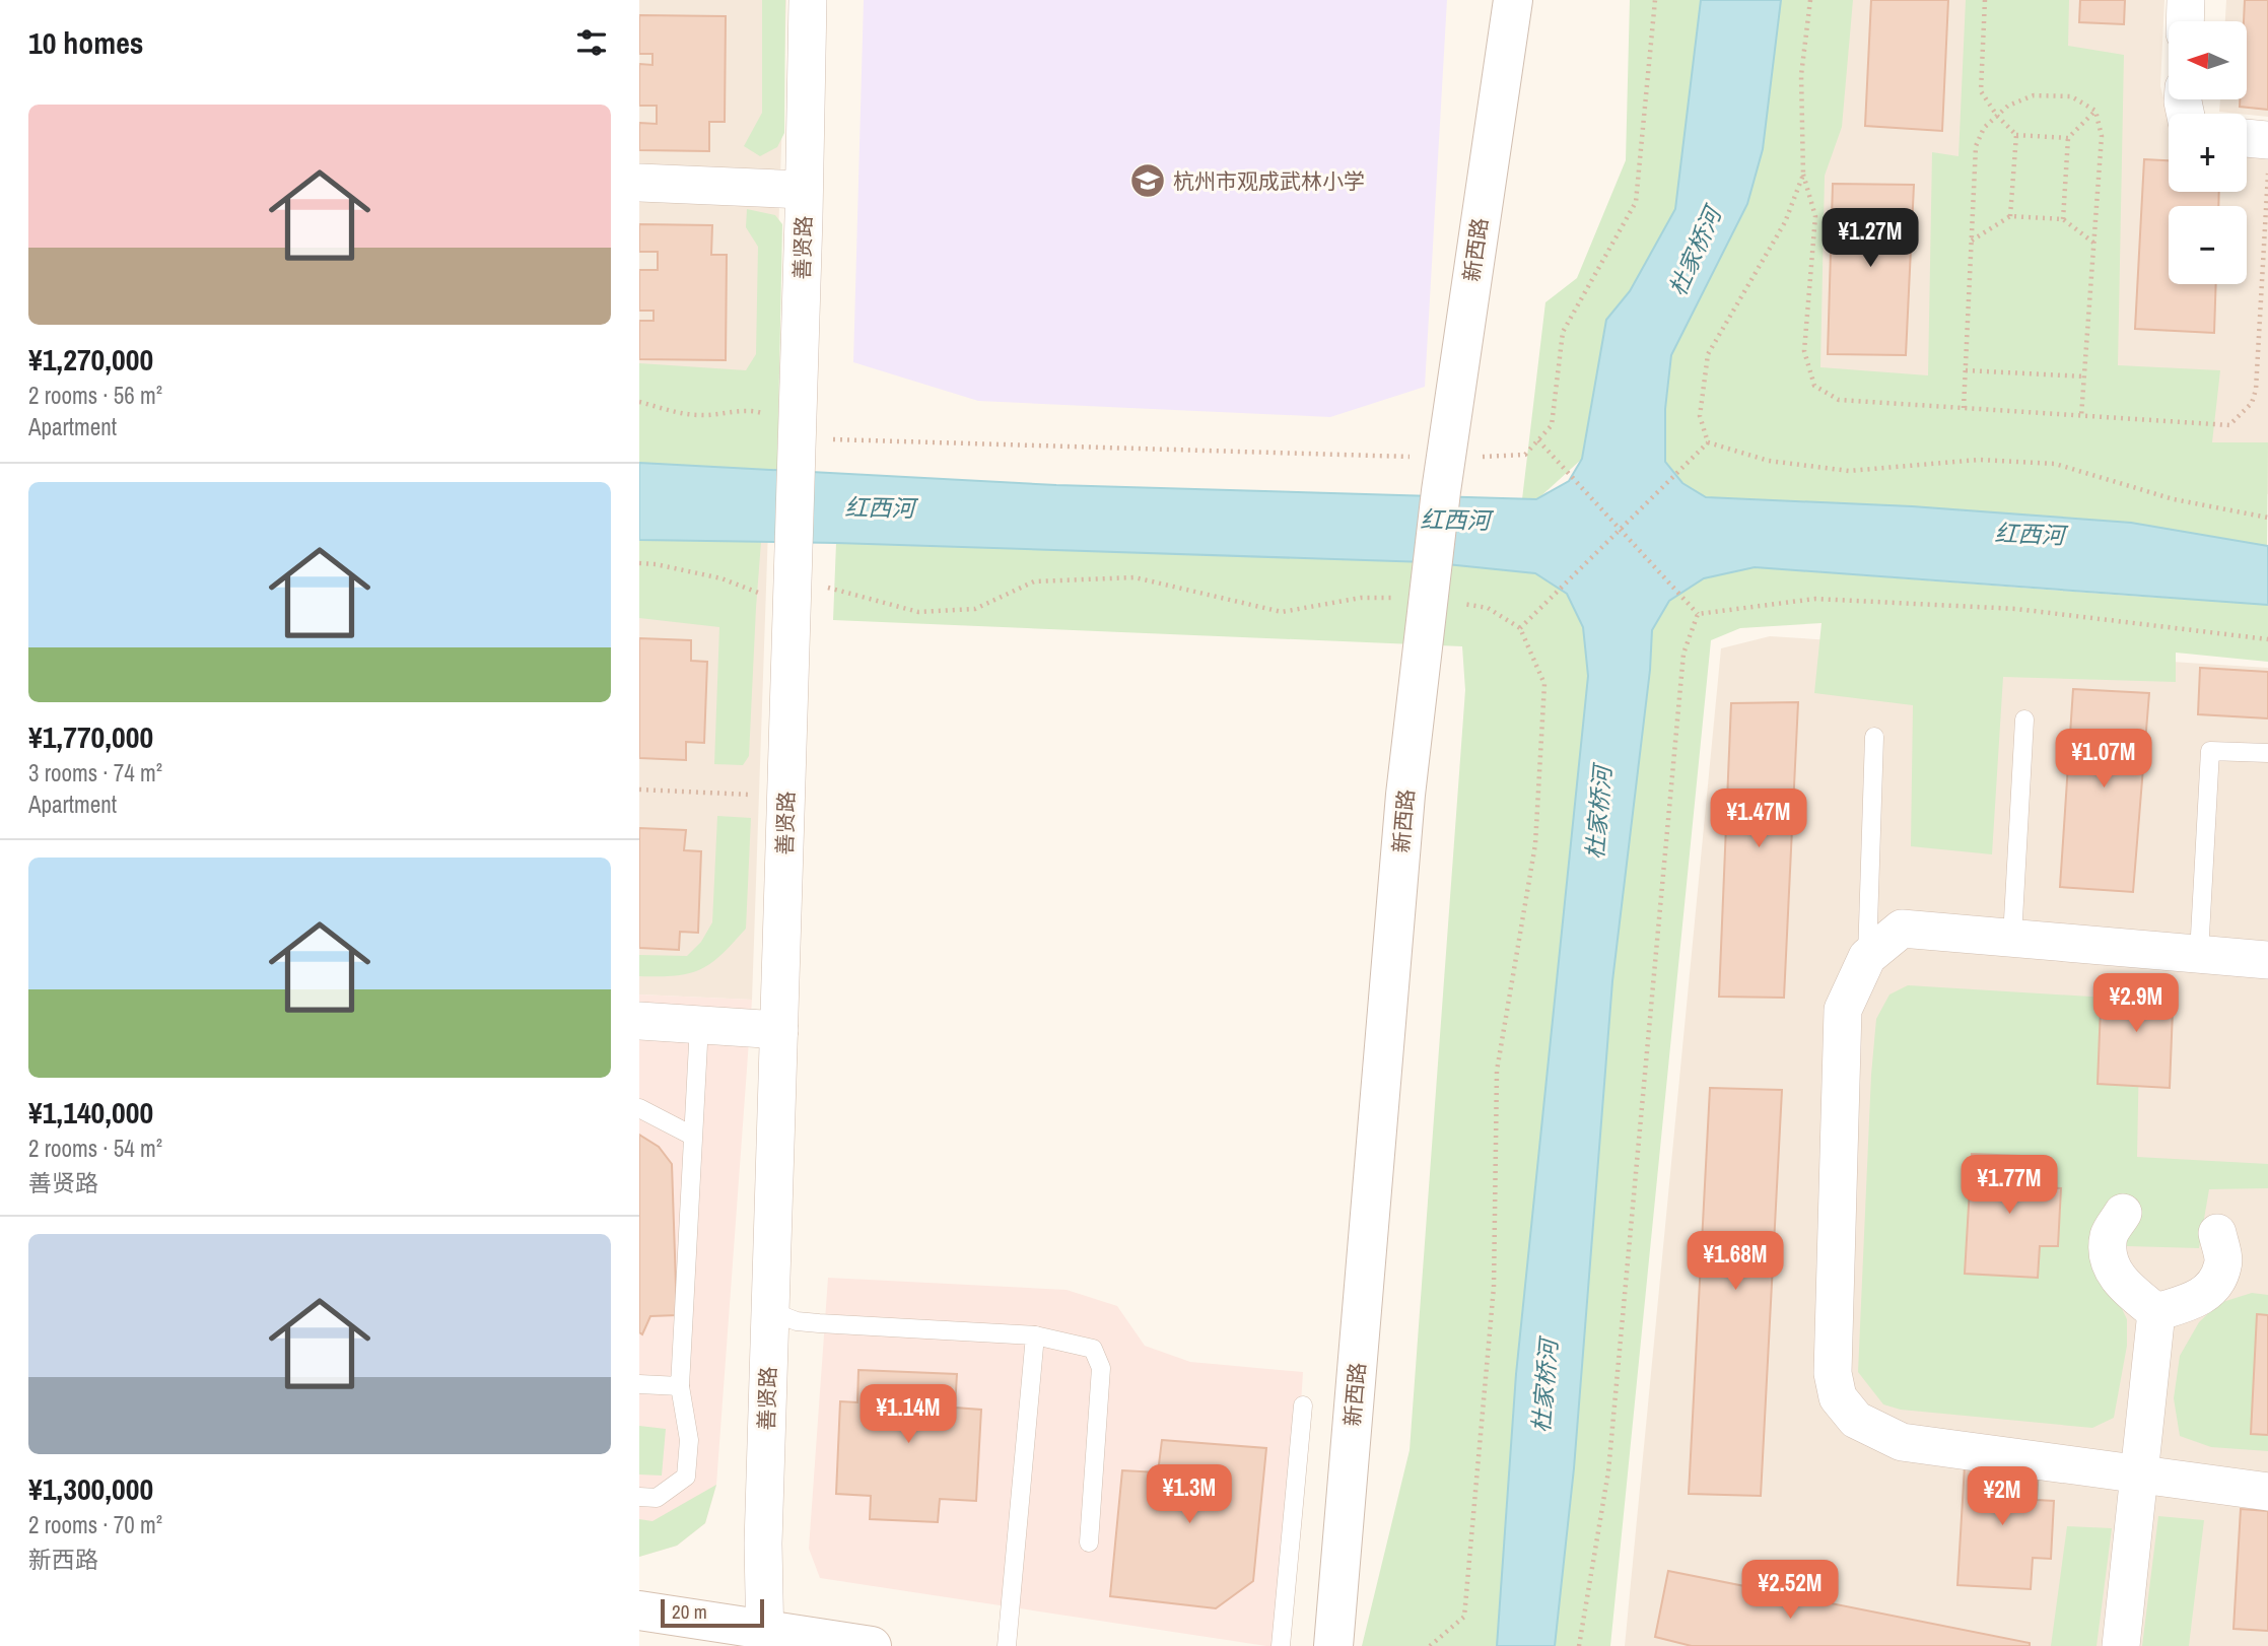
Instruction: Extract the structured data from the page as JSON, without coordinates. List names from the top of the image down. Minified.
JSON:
{"streets":{"street":["善贤路","新西路"]},"water":["杜家桥河","红西河"],"places":{"school or university":["杭州市观成武林小学"]},"scale_bar":"20 m","north":"left","page":{"heading":"10 homes","map_buttons":["+","−"],"list":[{"name":"¥1,270,000","note":"2 rooms · 56 m² · Apartment"},{"name":"¥1,770,000","note":"3 rooms · 74 m² · Apartment"},{"name":"¥1,140,000","note":"2 rooms · 54 m² · 善贤路"},{"name":"¥1,300,000","note":"2 rooms · 70 m² · 新西路"}],"price":["¥1.27M","¥1.07M","¥1.47M","¥2.9M","¥1.77M","¥1.68M","¥1.14M","¥1.3M","¥2M","¥2.52M"],"scale":"20 m"}}
